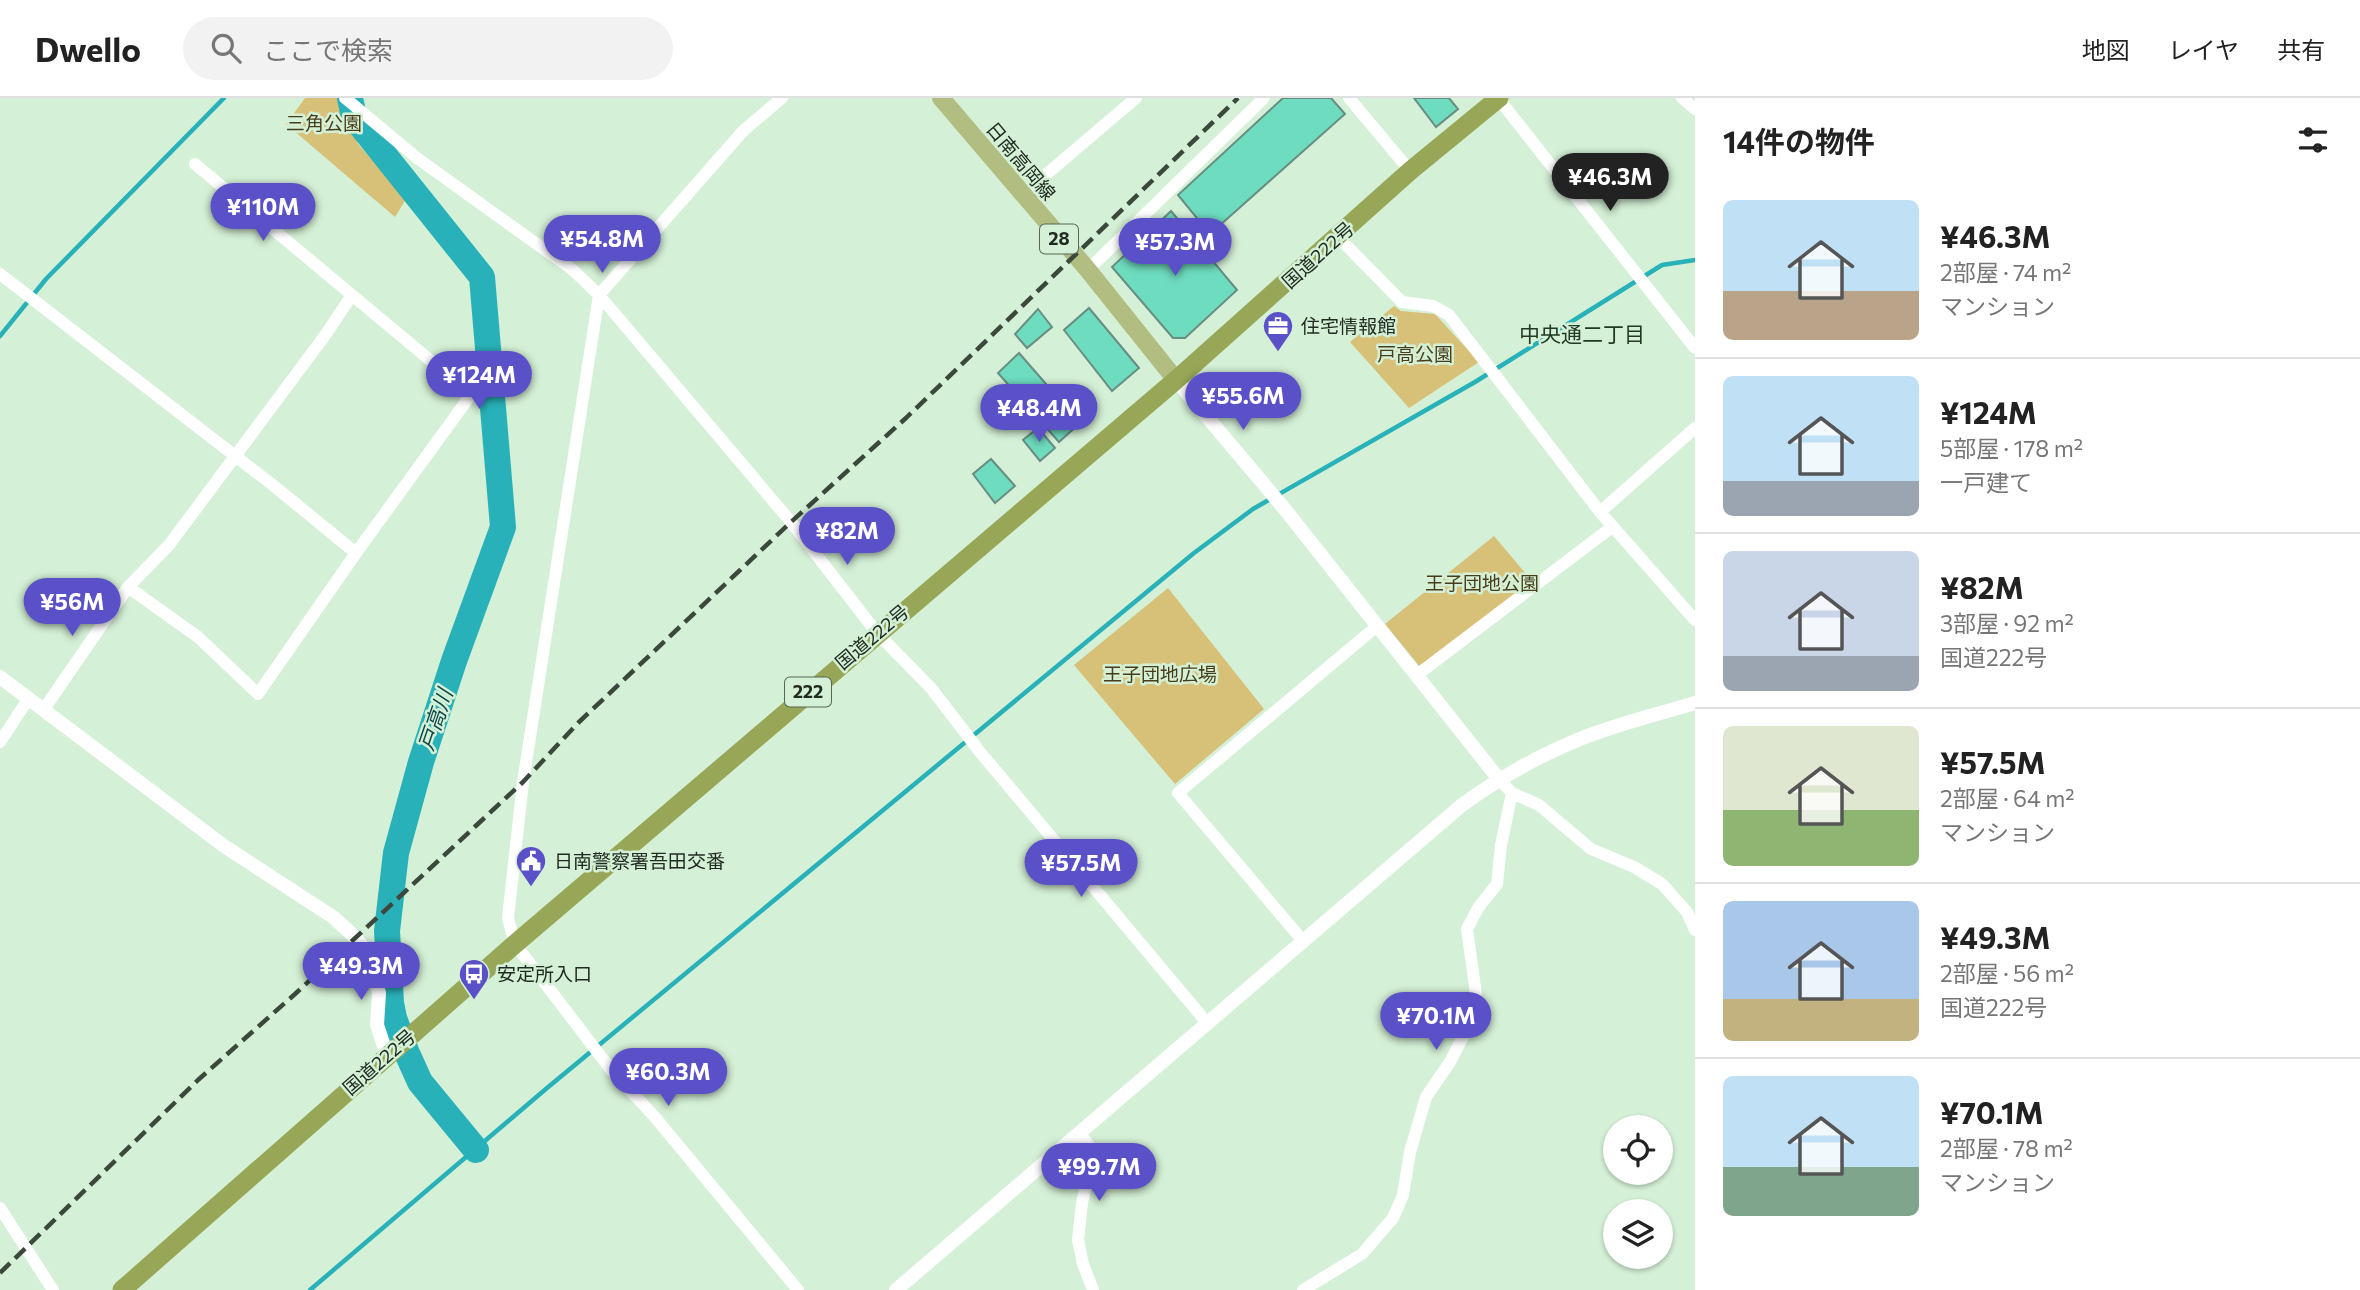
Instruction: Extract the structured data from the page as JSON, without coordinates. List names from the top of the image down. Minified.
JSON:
{"streets":{"highway":["国道222号","222"],"main road":["日南高岡線","28"]},"crossings":[["日南高岡線","国道222号"]],"districts":["中央通二丁目"],"water":["戸高川"],"parks":["三角公園","戸高公園","王子団地公園","王子団地広場"],"places":{"office":["住宅情報館"],"public building":["日南警察署吾田交番"],"bus stop":["安定所入口"]},"page":{"header":"Dwello","search":"ここで検索","nav":["地図","レイヤ","共有"],"heading":"14件の物件","price":["¥46.3M","¥110M","¥54.8M","¥57.3M","¥124M","¥55.6M","¥48.4M","¥82M","¥56M","¥57.5M","¥49.3M","¥70.1M","¥60.3M","¥99.7M"],"list":[{"name":"¥46.3M","note":"2部屋 · 74 m² · マンション"},{"name":"¥124M","note":"5部屋 · 178 m² · 一戸建て"},{"name":"¥82M","note":"3部屋 · 92 m² · 国道222号"},{"name":"¥57.5M","note":"2部屋 · 64 m² · マンション"},{"name":"¥49.3M","note":"2部屋 · 56 m² · 国道222号"},{"name":"¥70.1M","note":"2部屋 · 78 m² · マンション"}]}}
